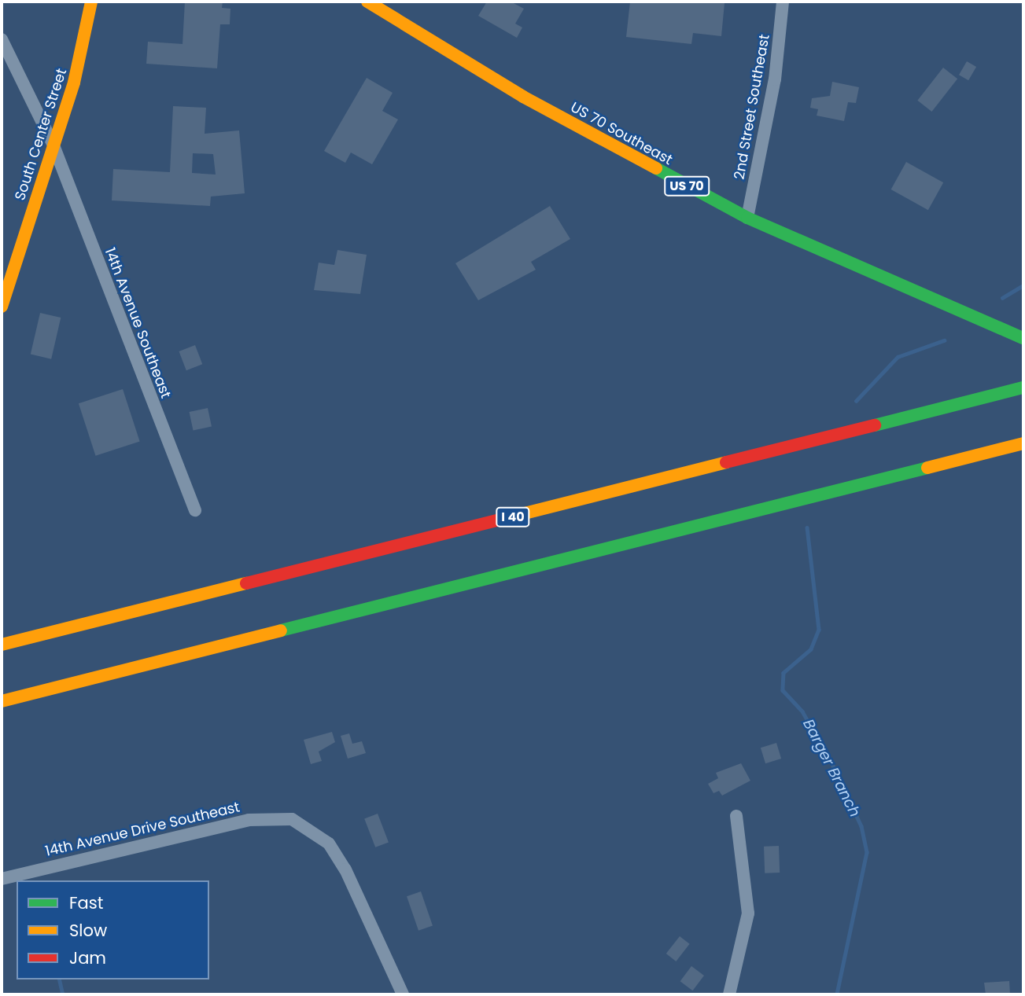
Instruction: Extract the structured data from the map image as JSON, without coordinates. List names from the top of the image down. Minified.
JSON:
{"streets":{"main road":["US 70 Southeast","South Center Street","US 70","I 40"],"street":["2nd Street Southeast","14th Avenue Southeast","14th Avenue Drive Southeast"]},"crossings":[["2nd Street Southeast","US 70 Southeast"],["South Center Street","14th Avenue Southeast"]],"water":["Barger Branch"],"legend":["Fast","Slow","Jam"]}
